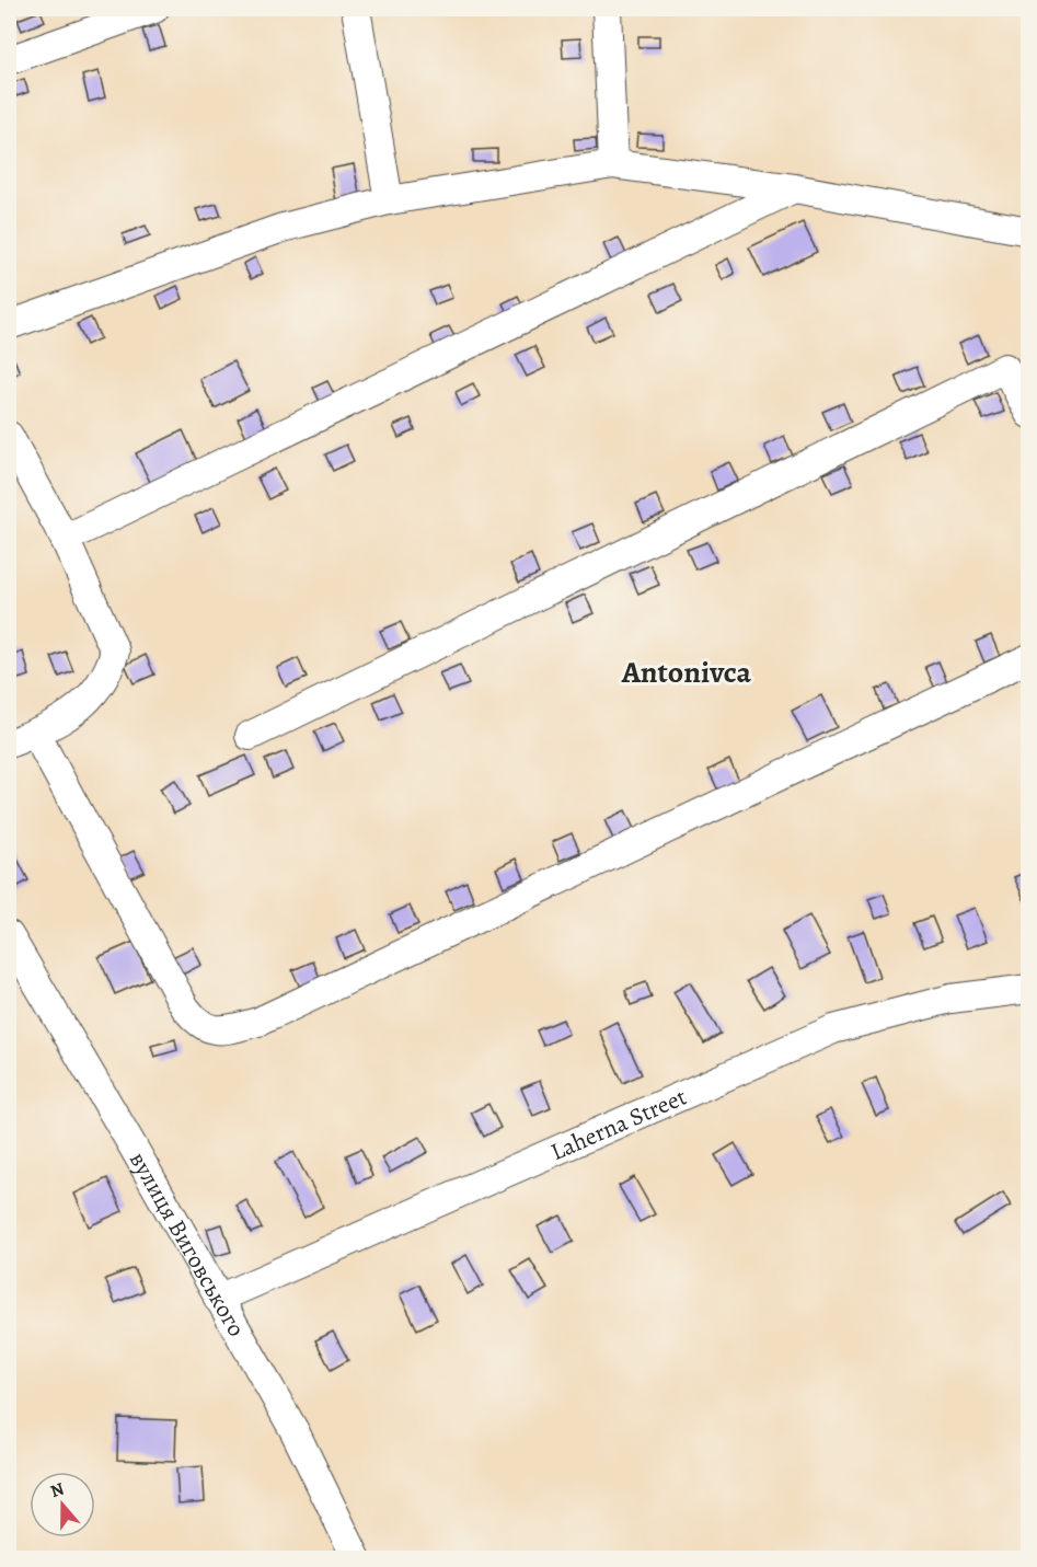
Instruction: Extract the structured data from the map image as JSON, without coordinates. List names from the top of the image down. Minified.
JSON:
{"streets":{"street":["Laherna Street","вулиця Виговського"]},"crossings":[["Laherna Street","вулиця Виговського"]],"districts":["Antonivca"],"north":"top"}
